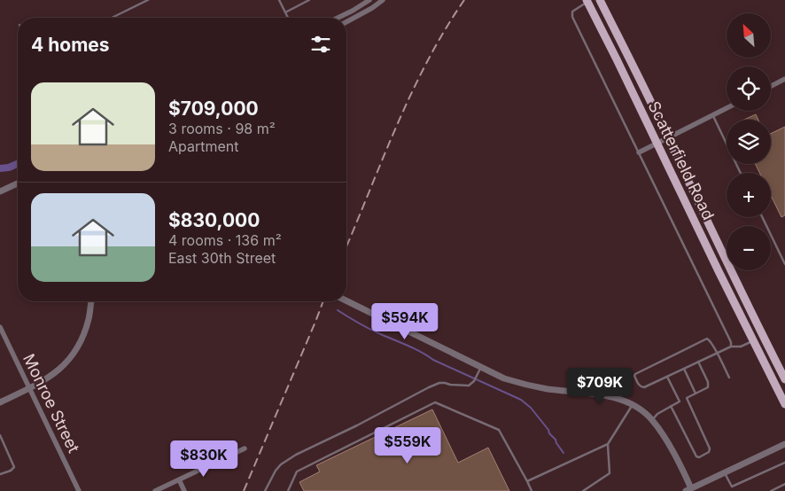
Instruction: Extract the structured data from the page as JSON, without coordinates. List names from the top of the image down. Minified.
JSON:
{"streets":{"main road":["Scatterfield Road"],"street":["Monroe Street"]},"north":"top left","page":{"map_buttons":["+","−"],"heading":"4 homes","list":[{"name":"$709,000","note":"3 rooms · 98 m² · Apartment"},{"name":"$830,000","note":"4 rooms · 136 m² · East 30th Street"}],"price":["$594K","$709K","$559K","$830K"]}}
